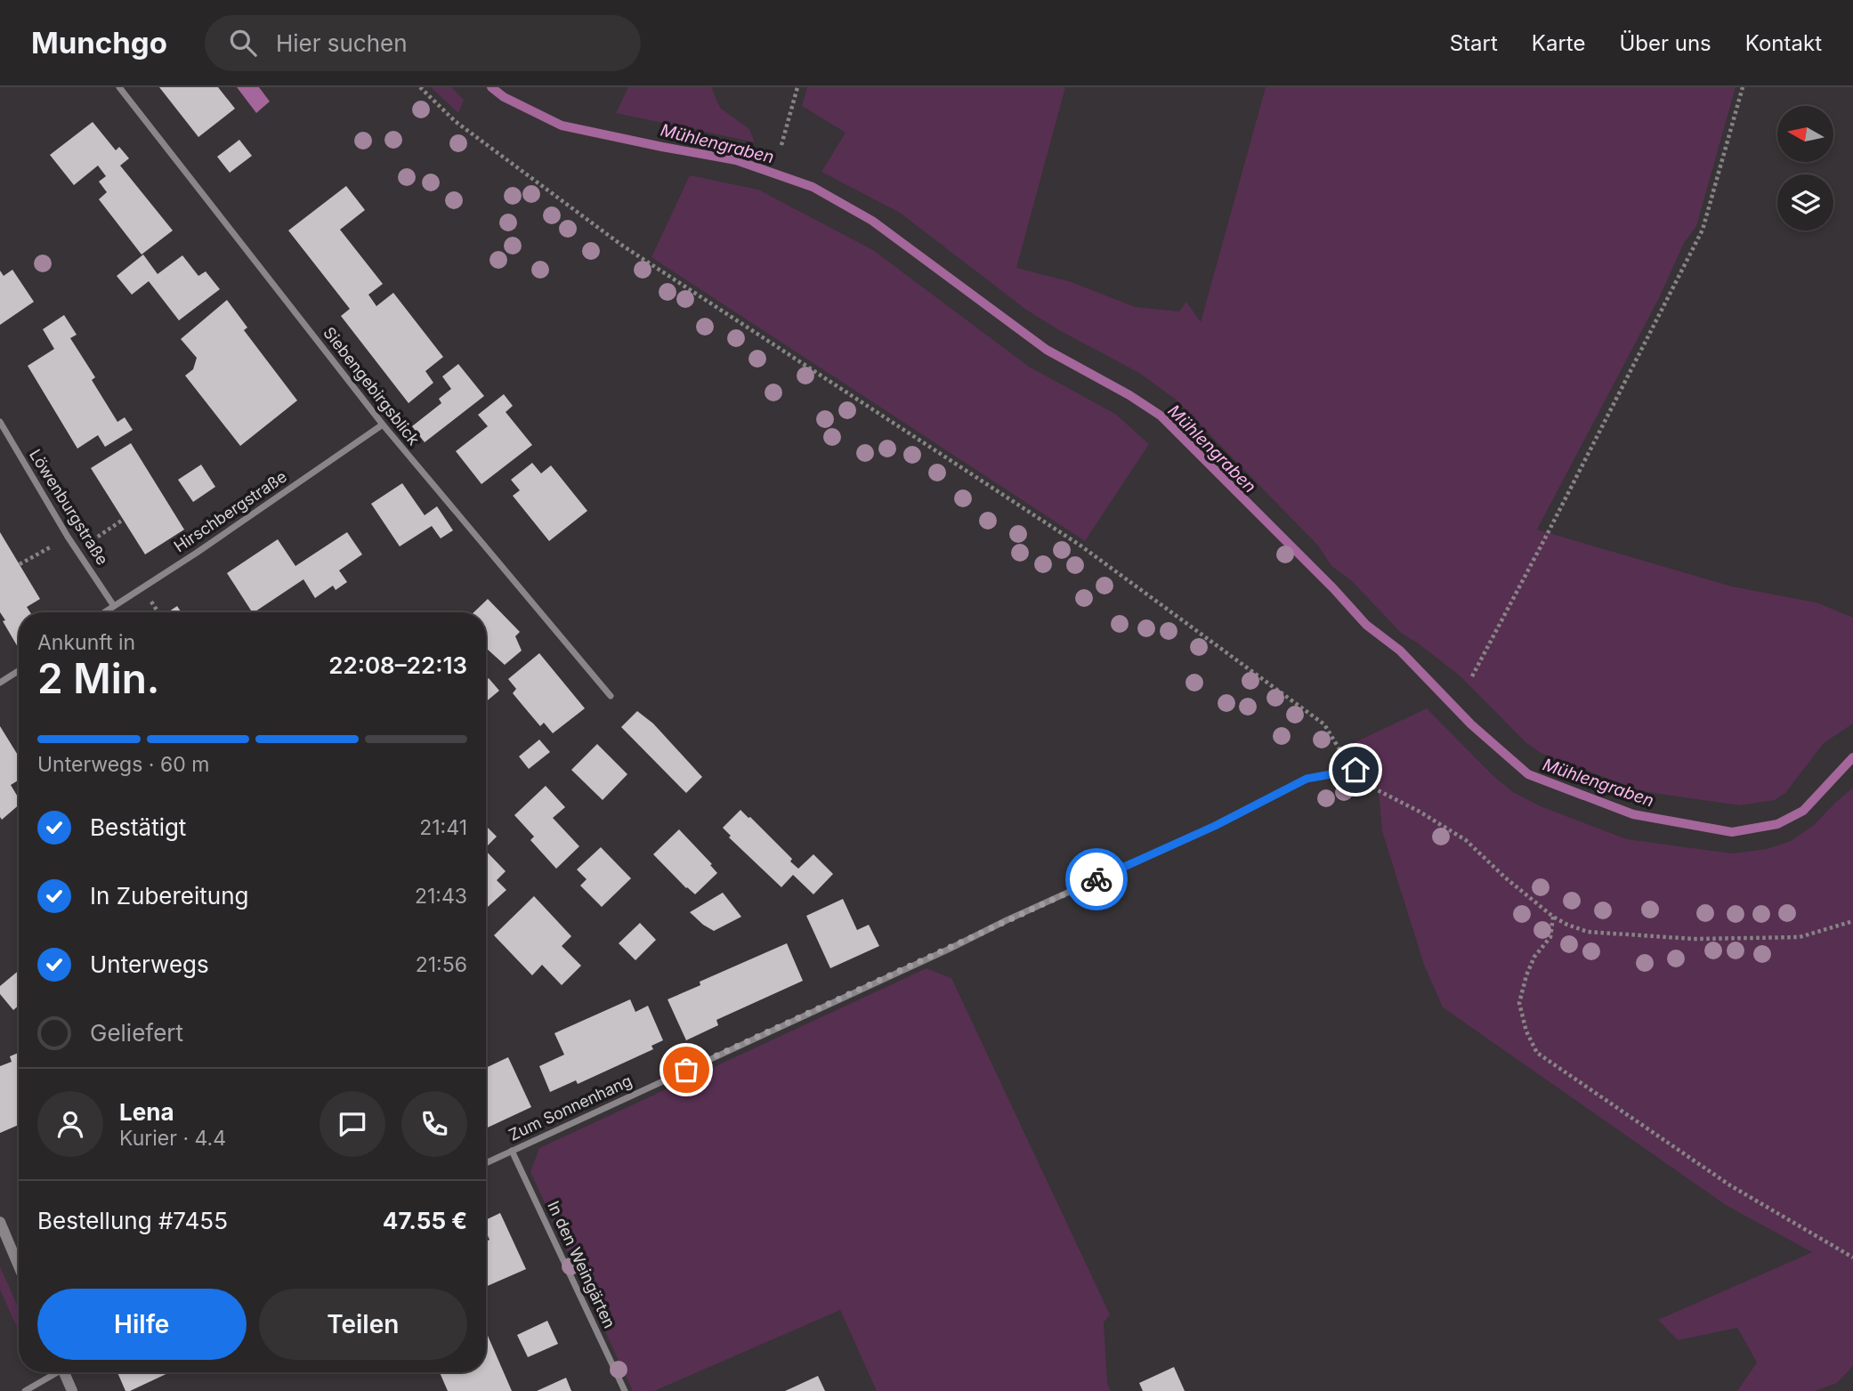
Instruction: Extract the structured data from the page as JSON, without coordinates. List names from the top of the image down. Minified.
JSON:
{"streets":{"street":["Siebengebirgsblick","Löwenburgstraße","Hirschbergstraße","Zum Sonnenhang","In den Weingärten"]},"crossings":[["Siebengebirgsblick","Hirschbergstraße"],["Löwenburgstraße","Hirschbergstraße"],["Zum Sonnenhang","In den Weingärten"]],"water":["Mühlengraben"],"north":"left","page":{"header":"Munchgo","search":"Hier suchen","nav":["Start","Karte","Über uns","Kontakt"],"heading":["2 Min.","Ankunft in","22:08–22:13"],"panel":["Lena","Kurier · 4.4","Bestellung #7455","47.55 €"],"bar":"Unterwegs · 60 m","list":[["Bestätigt","21:41"],["In Zubereitung","21:43"],["Unterwegs","21:56"],"Geliefert"],"buttons":["Hilfe","Teilen"]}}
